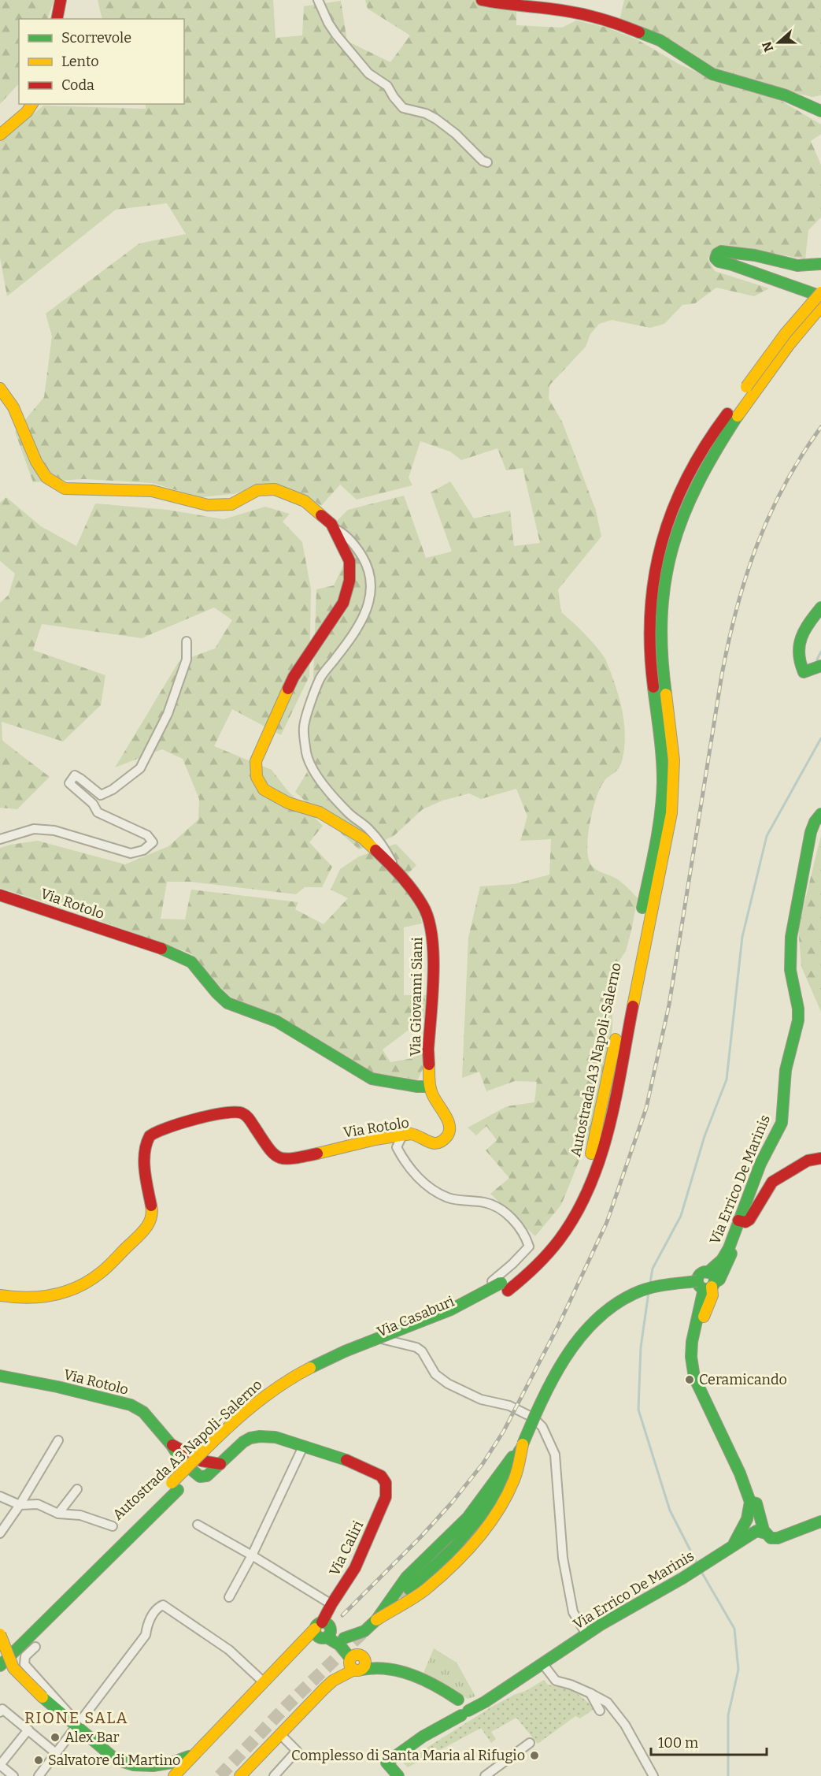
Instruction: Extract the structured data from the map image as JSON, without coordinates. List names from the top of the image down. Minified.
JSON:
{"streets":{"main road":["Via Rotolo","Via Giovanni Siani","Autostrada A3 Napoli-Salerno","Via Errico De Marinis","Via Caliri"],"street":["Via Casaburi"]},"crossings":[["Via Rotolo","Via Giovanni Siani"],["Via Rotolo","Via Casaburi"],["Via Rotolo","Via Caliri"],["Via Errico De Marinis","Via Casaburi"]],"districts":["RIONE SALA"],"places":["Ceramicando","Alex Bar","Complesso di Santa Maria al Rifugio","Salvatore di Martino"],"legend":["Scorrevole","Lento","Coda"],"scale_bar":"100 m","north":"left"}
